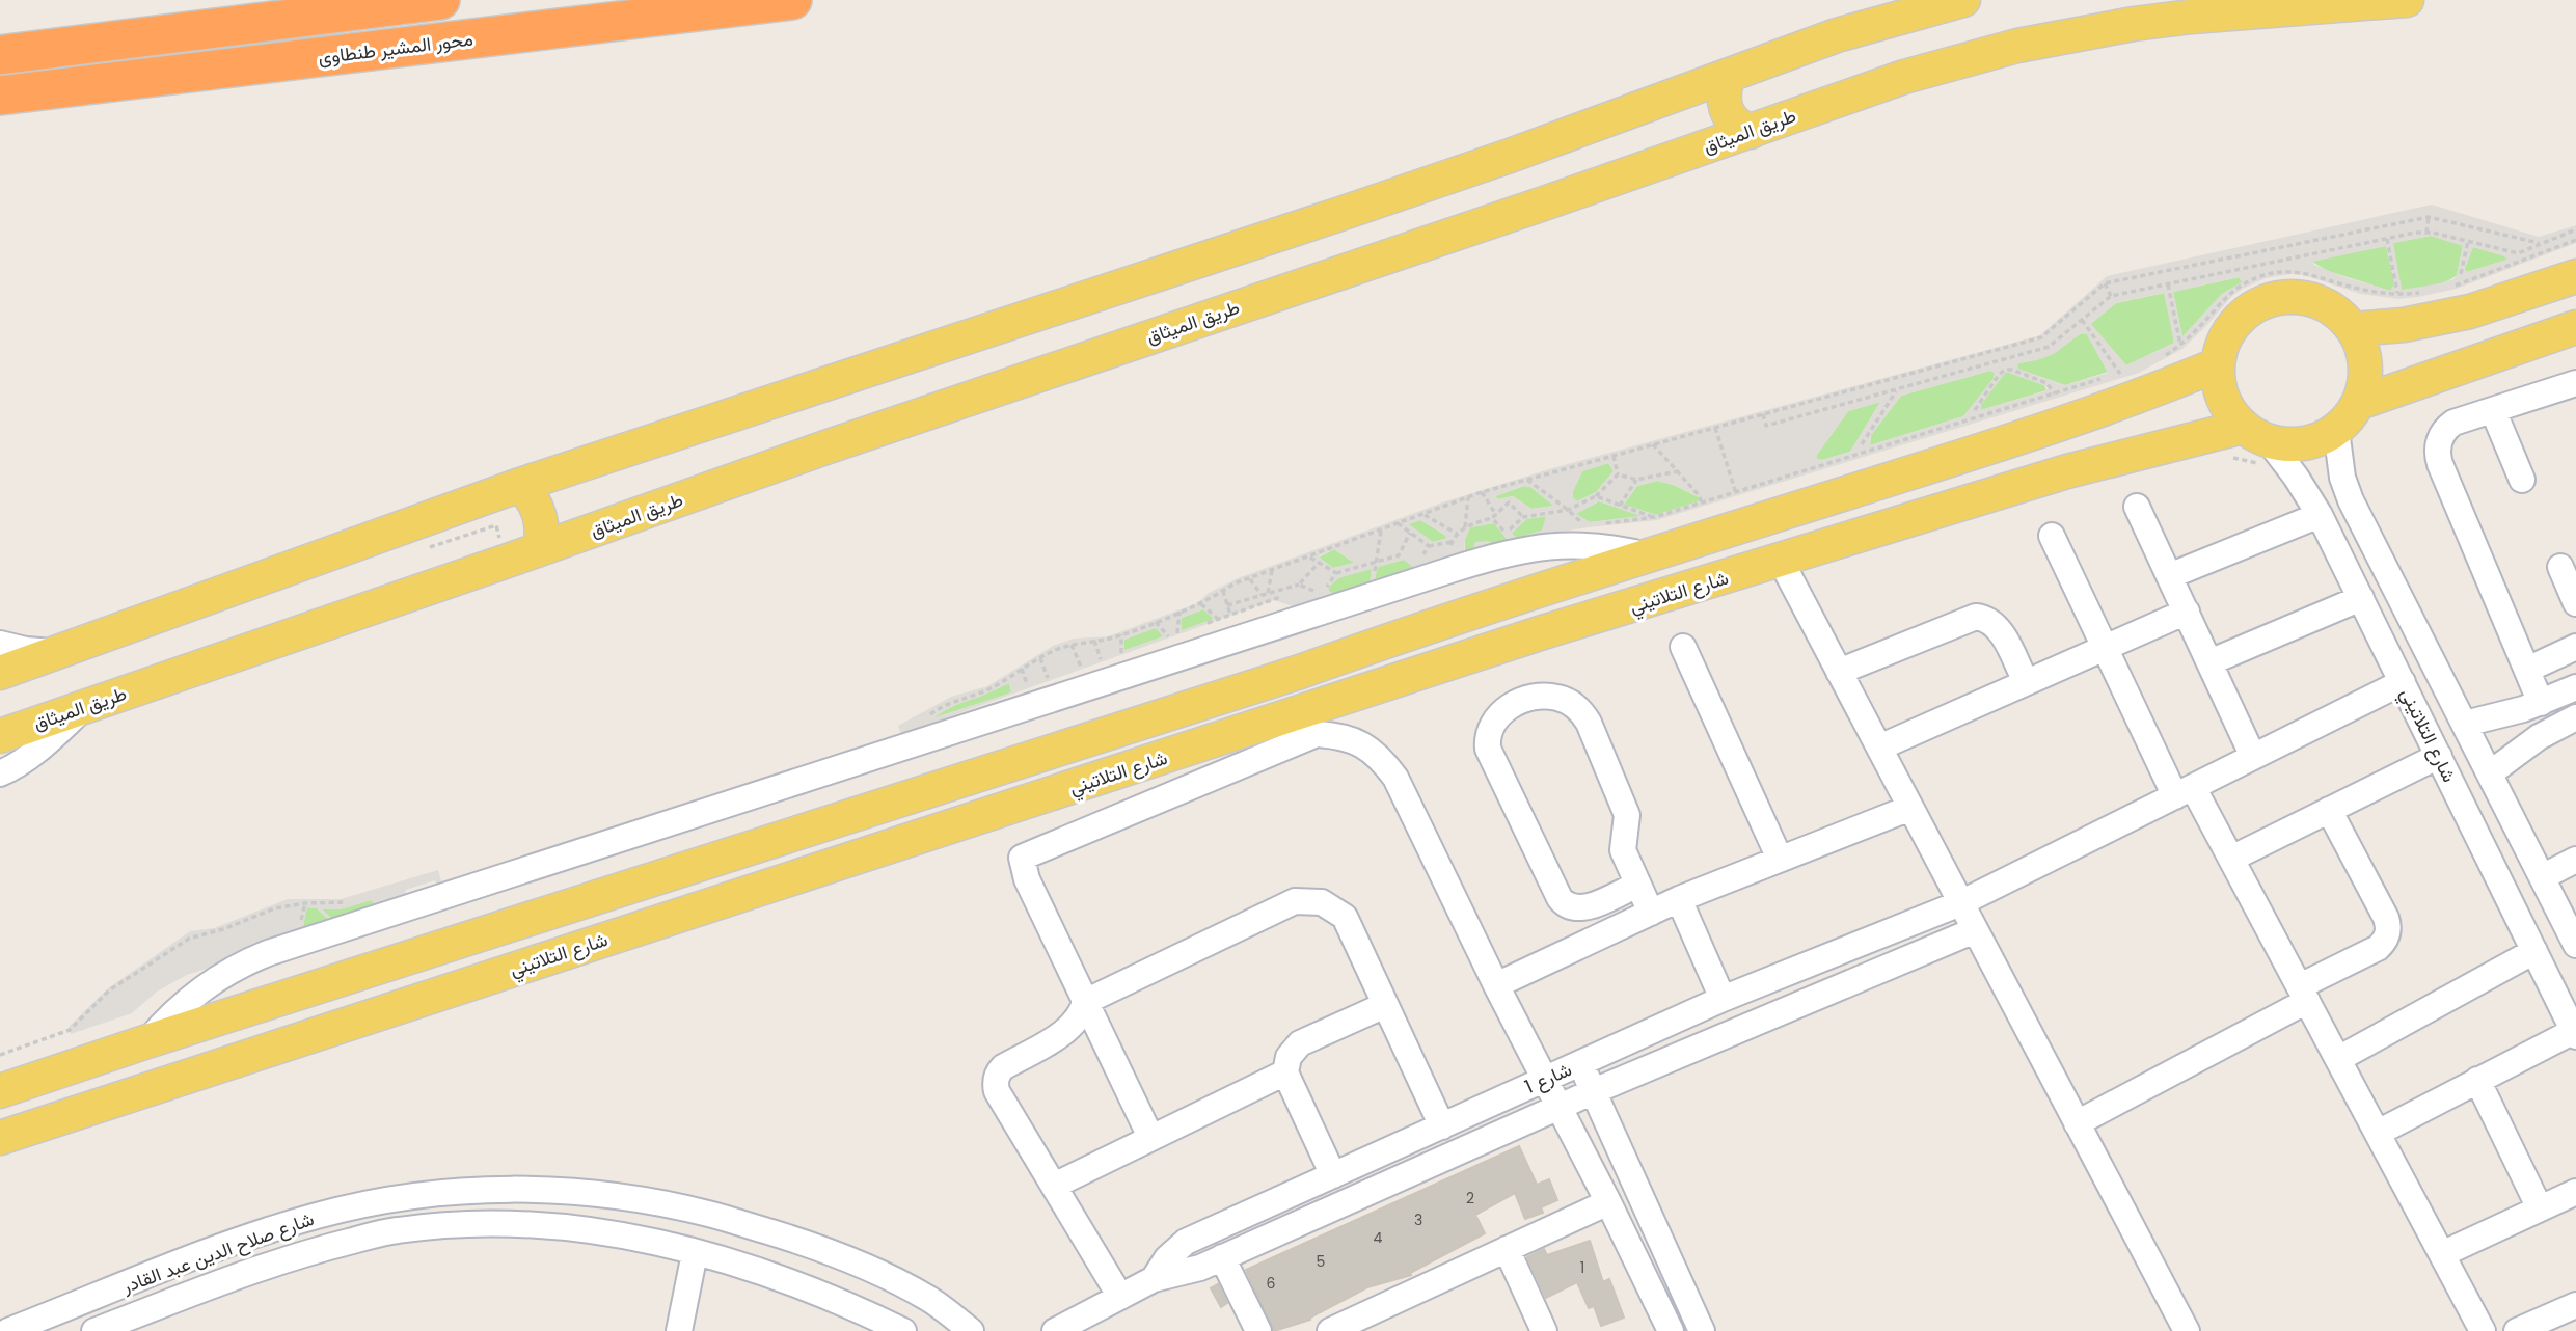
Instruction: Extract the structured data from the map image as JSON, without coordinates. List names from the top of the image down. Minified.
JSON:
{"streets":{"highway":["محور المشير طنطاوى"],"main road":["طريق الميثاق","شارع التلاتيني"],"street":["شارع 1","شارع صلاح الدين عبد القادر"]},"crossings":[["شارع التلاتيني","شارع 1"]],"house_numbers":["2","3","4","5","1","6"]}
